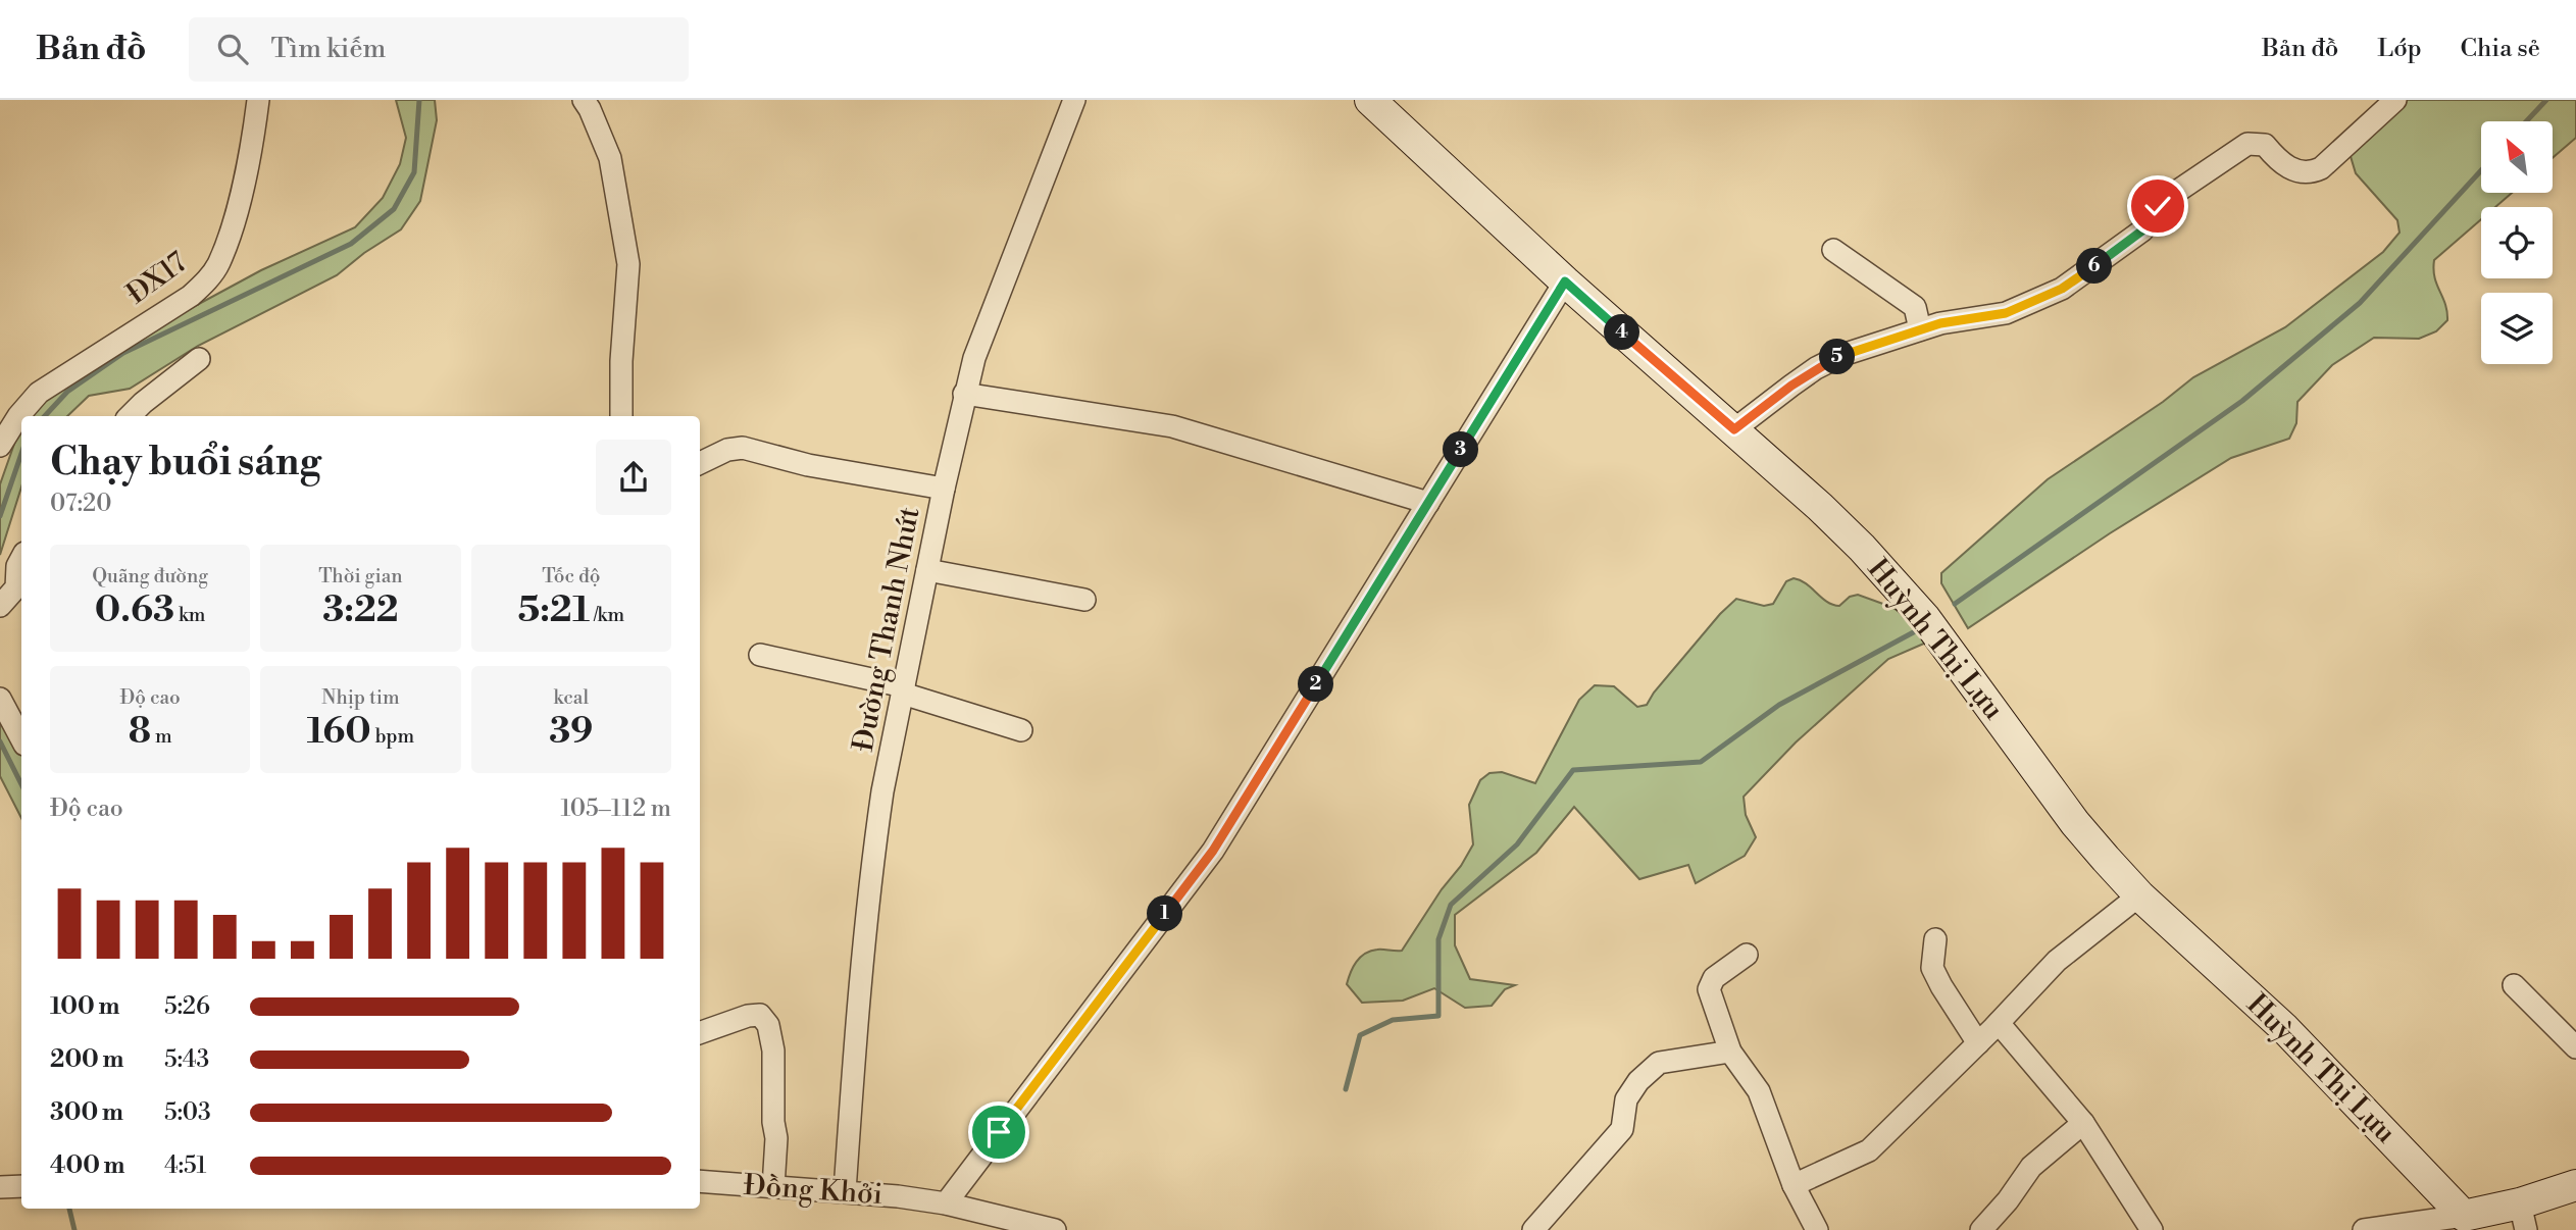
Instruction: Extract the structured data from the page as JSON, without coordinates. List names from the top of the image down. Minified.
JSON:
{"streets":{"street":["ĐX17","Đường Thanh Nhứt","Huỳnh Thị Lựu","Đồng Khởi"]},"crossings":[["Đường Thanh Nhứt","Đồng Khởi"]],"north":"top left","page":{"header":"Bản đồ","search":"Tìm kiếm","nav":["Bản đồ","Lớp","Chia sẻ"],"pins":["6","4","5","3","2","1"],"heading":["Chạy buổi sáng","07:20"],"stats":[["Quãng đường","0.63 km"],["Thời gian","3:22"],["Tốc độ","5:21 /km"],["Độ cao","8 m"],["Nhịp tim","160 bpm"],["kcal","39"]],"chart":["Độ cao","105–112 m"],"list":[{"name":"100 m","note":"5:26"},{"name":"200 m","note":"5:43"},{"name":"300 m","note":"5:03"},{"name":"400 m","note":"4:51"}]}}
